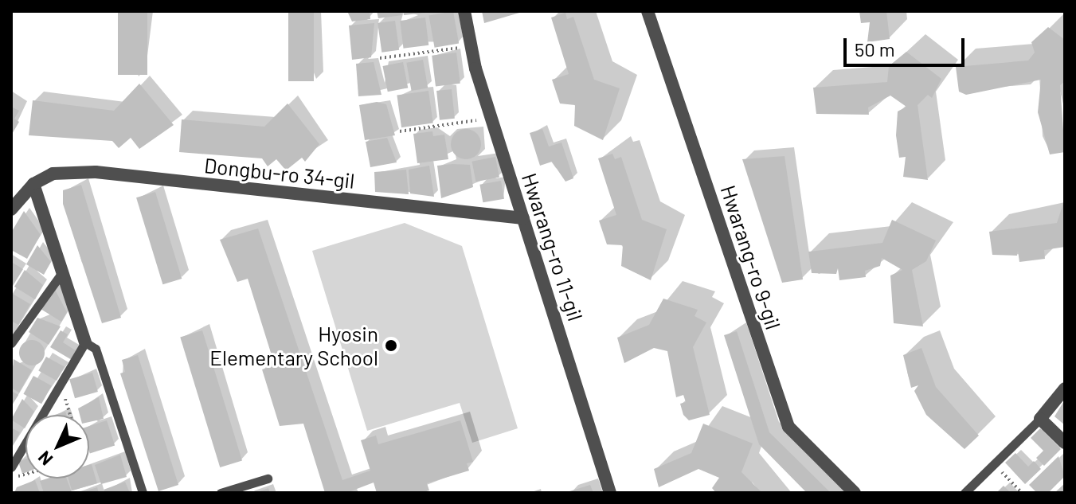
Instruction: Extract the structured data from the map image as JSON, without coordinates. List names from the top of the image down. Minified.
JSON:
{"streets":{"street":["Dongbu-ro 34-gil","Hwarang-ro 11-gil","Hwarang-ro 9-gil"]},"crossings":[["Dongbu-ro 34-gil","Hwarang-ro 11-gil"]],"places":["Hyosin Elementary School"],"scale_bar":"50 m","north":"bottom left"}
